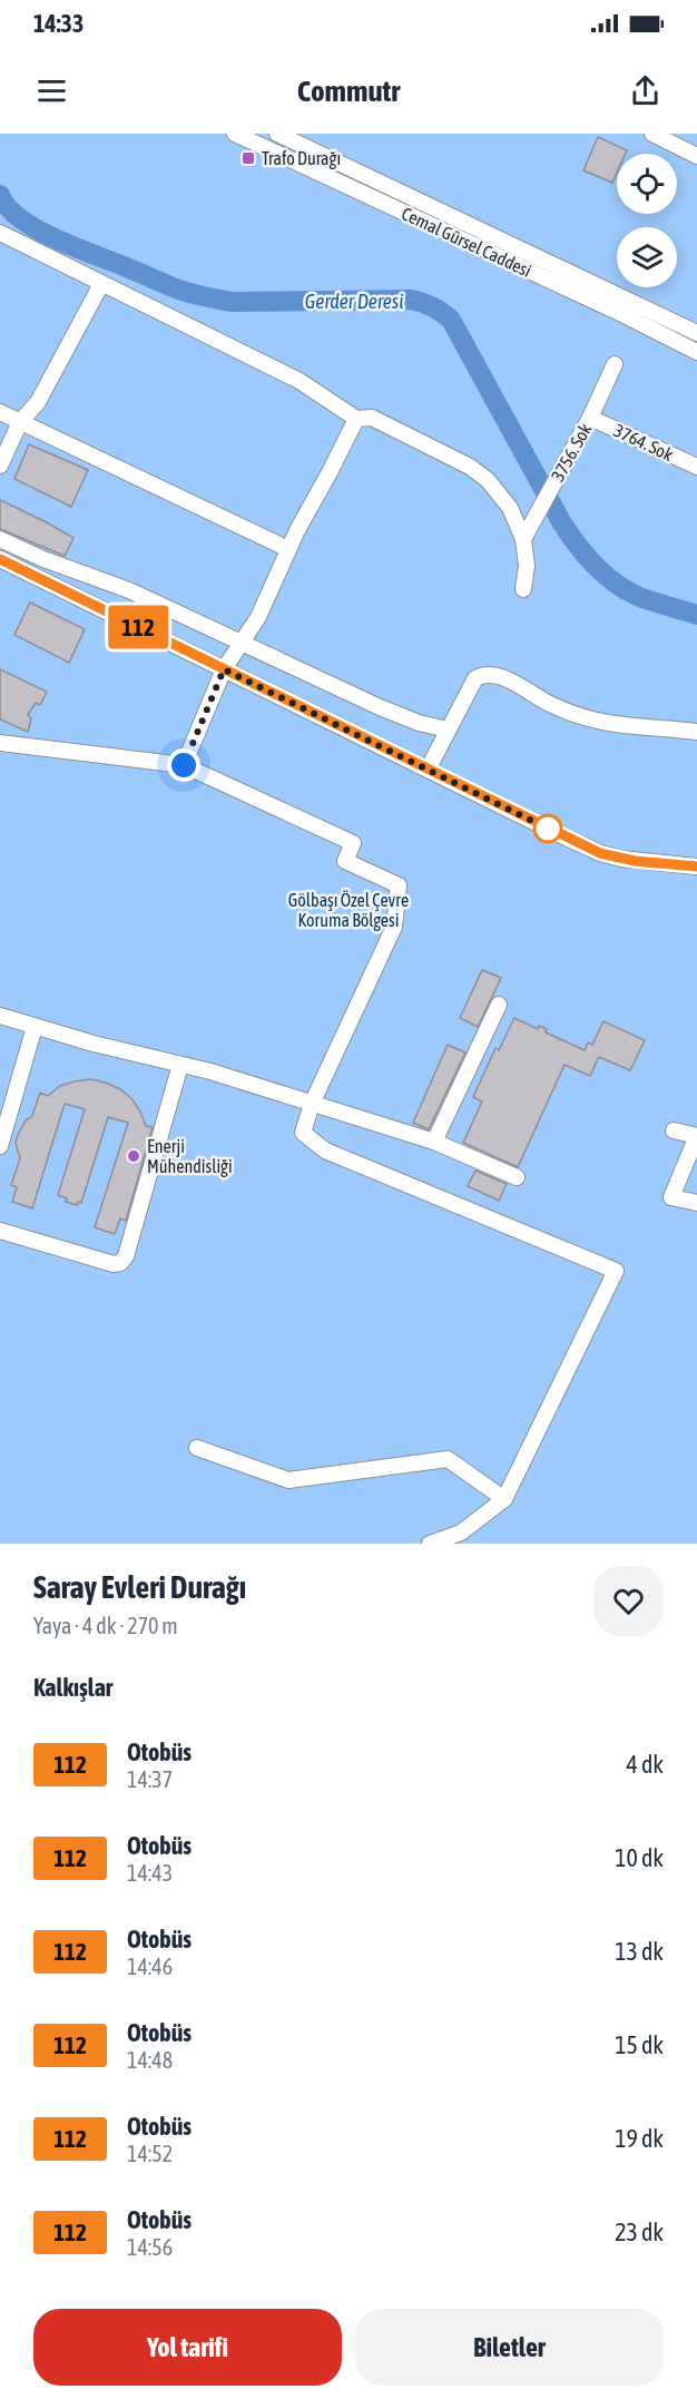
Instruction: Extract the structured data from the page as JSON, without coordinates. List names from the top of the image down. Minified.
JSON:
{"streets":{"street":["Cemal Gürsel Caddesi","3764. Sok","3756. Sok"]},"crossings":[["3764. Sok","3756. Sok"]],"water":["Gerder Deresi"],"parks":["Gölbaşı Özel Çevre Koruma Bölgesi"],"places":{"transit":["Trafo Durağı"],"other":["Enerji Mühendisliği"]},"lines":["bus line 112"],"page":{"status":"14:33","header":"Commutr","on_map":"112","heading":[["Saray Evleri Durağı","Yaya · 4 dk · 270 m"],"Kalkışlar"],"list":[{"mark":"112","name":"Otobüs","note":"14:37","value":"4 dk"},{"mark":"112","name":"Otobüs","note":"14:43","value":"10 dk"},{"mark":"112","name":"Otobüs","note":"14:46","value":"13 dk"},{"mark":"112","name":"Otobüs","note":"14:48","value":"15 dk"},{"mark":"112","name":"Otobüs","note":"14:52","value":"19 dk"},{"mark":"112","name":"Otobüs","note":"14:56","value":"23 dk"}],"buttons":["Yol tarifi","Biletler"]}}
